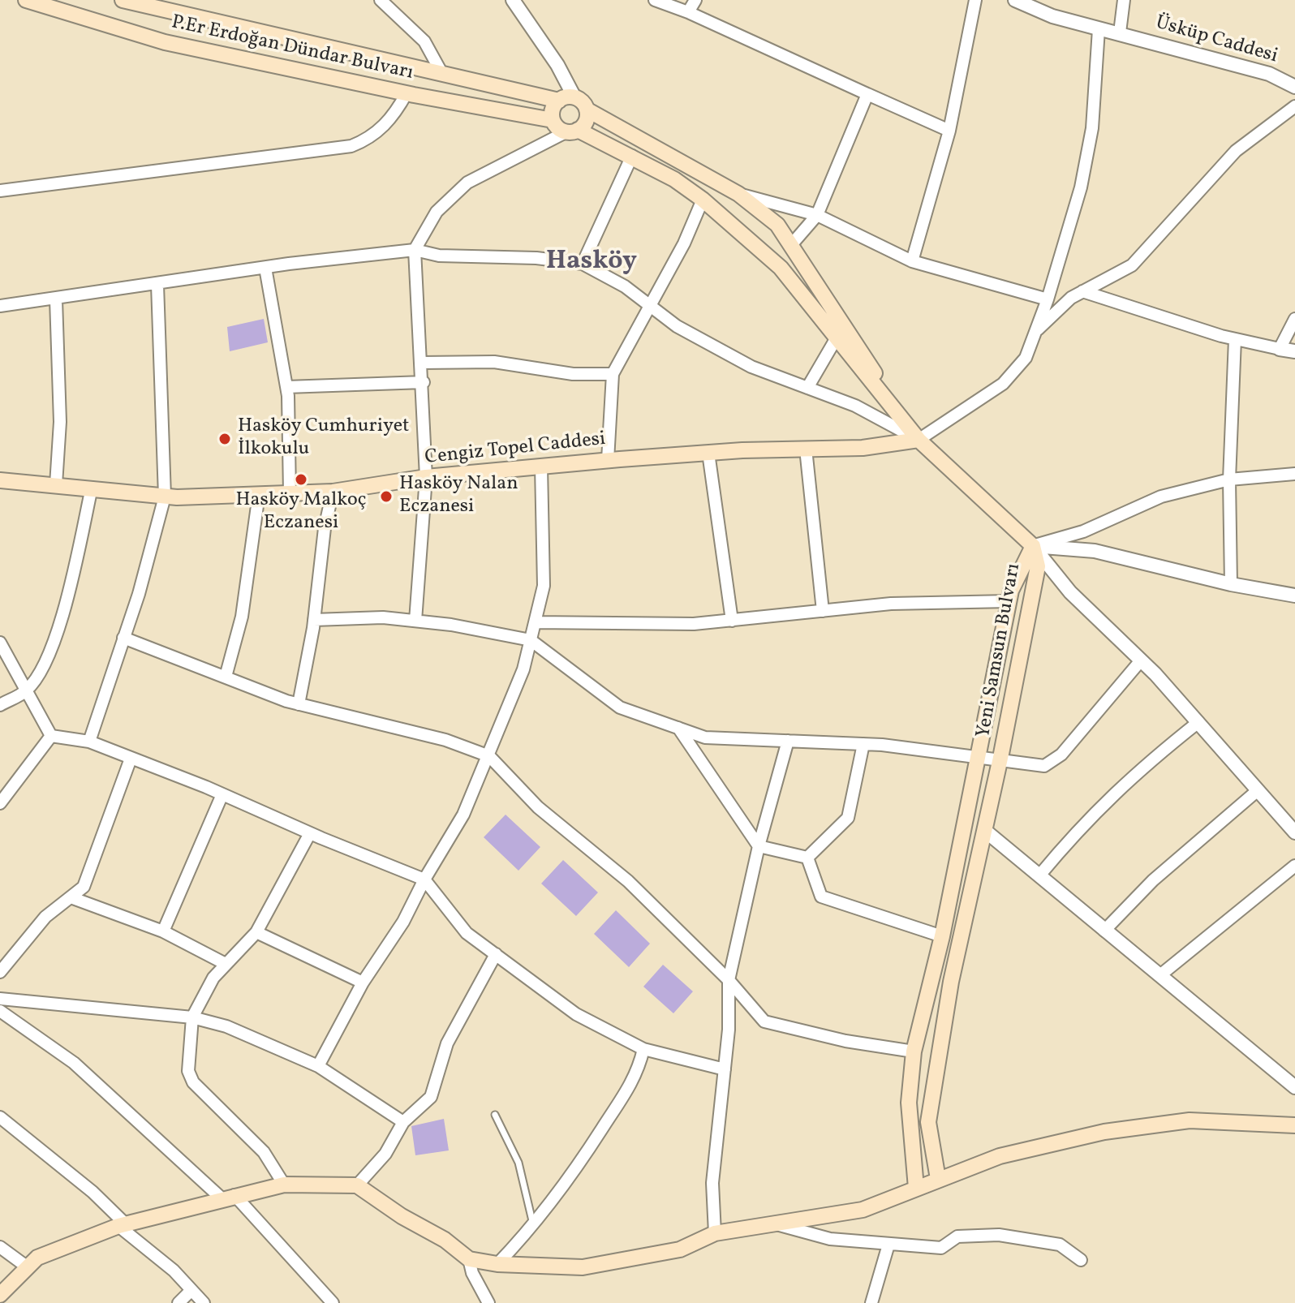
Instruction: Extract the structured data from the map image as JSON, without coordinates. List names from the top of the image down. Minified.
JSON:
{"streets":{"main road":["P.Er Erdoğan Dündar Bulvarı","Cengiz Topel Caddesi","Yeni Samsun Bulvarı"],"street":["Üsküp Caddesi"]},"districts":["Hasköy"],"places":["Hasköy Cumhuriyet İlkokulu","Hasköy Malkoç Eczanesi","Hasköy Nalan Eczanesi"]}
